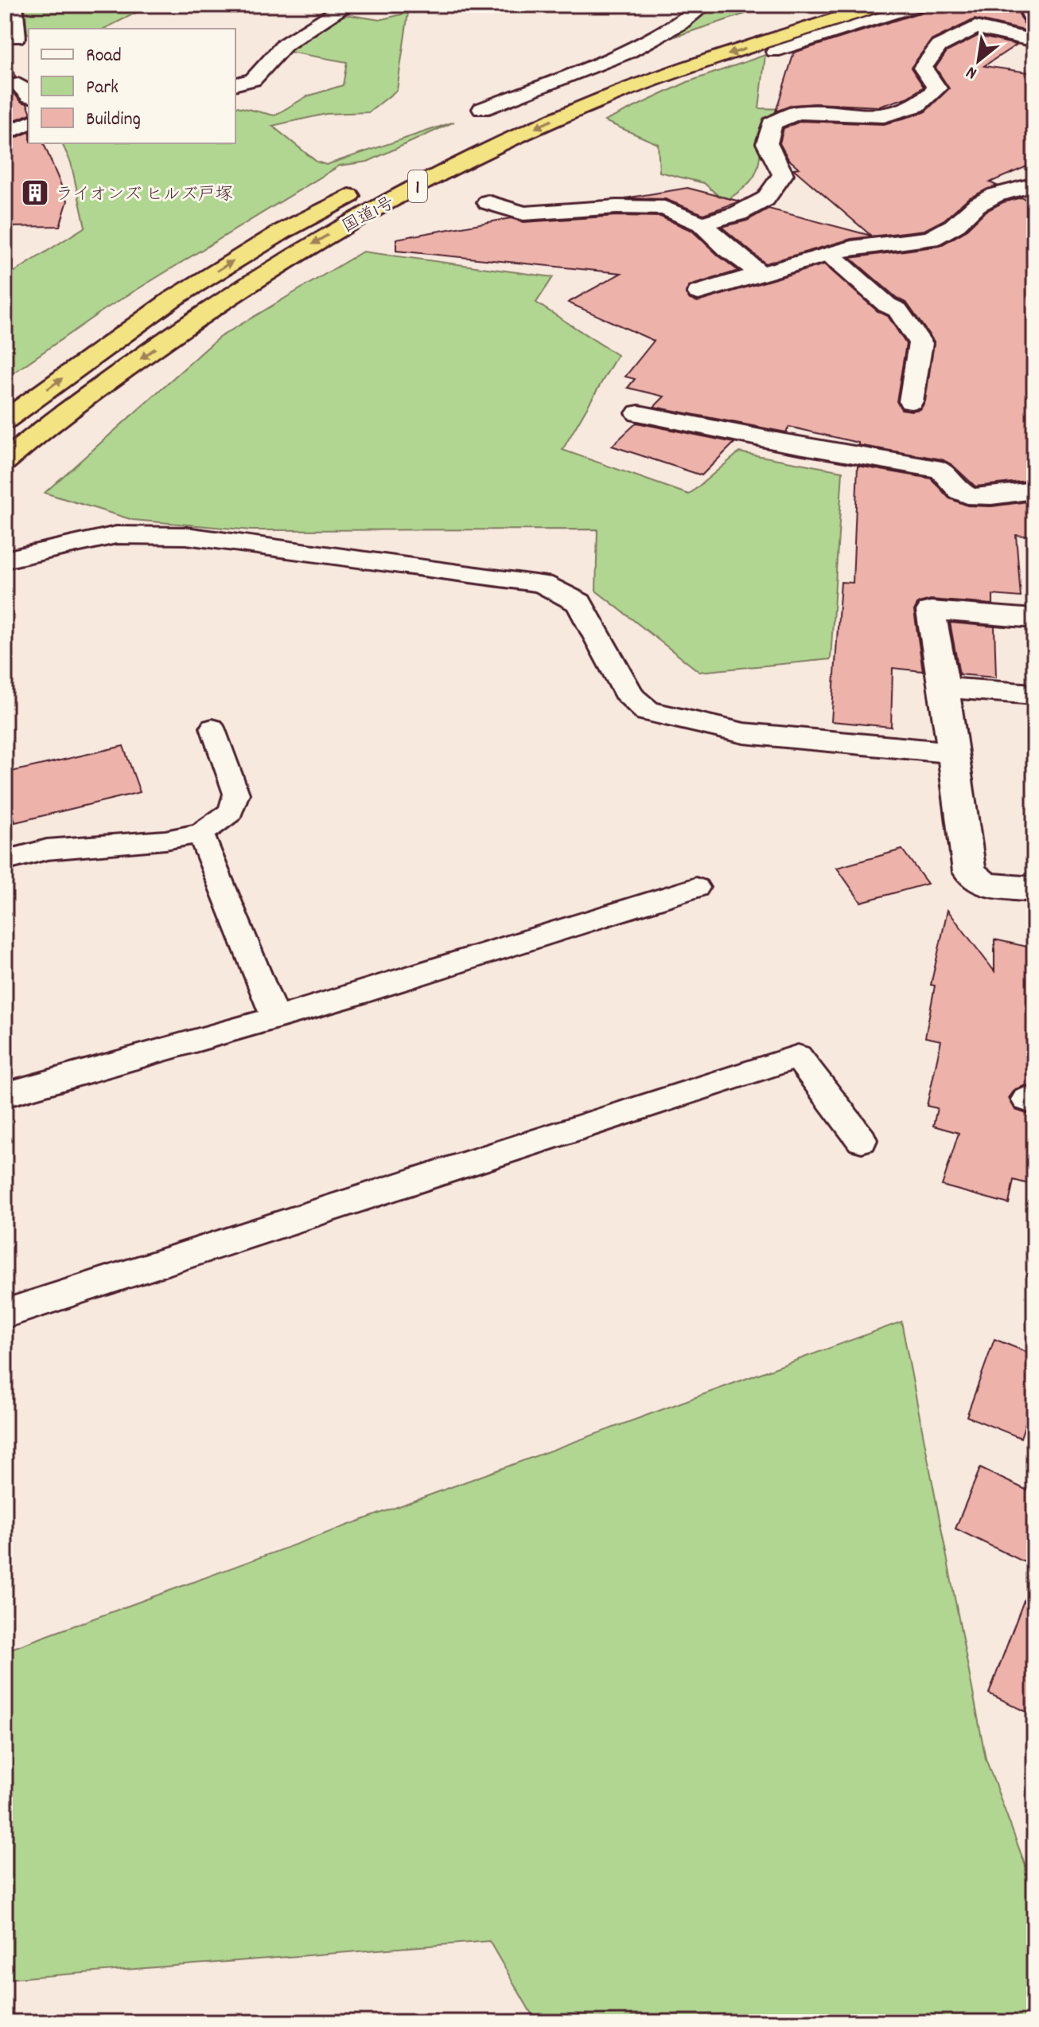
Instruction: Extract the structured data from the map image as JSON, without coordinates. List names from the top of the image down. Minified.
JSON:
{"streets":{"highway":["1","国道1号"]},"places":{"building":["ライオンズ ヒルズ戸塚"]},"legend":["Road","Park","Building"],"north":"bottom left"}
